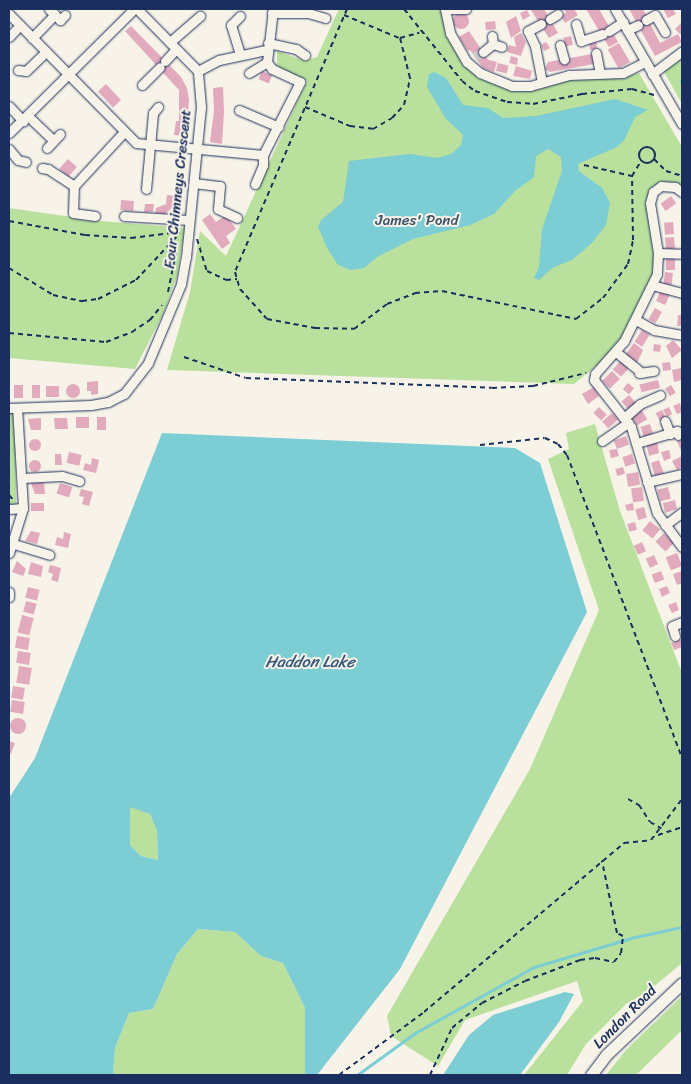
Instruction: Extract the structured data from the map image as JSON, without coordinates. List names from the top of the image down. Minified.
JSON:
{"streets":{"main road":["London Road"],"street":["Four Chimneys Crescent"]},"water":["Haddon Lake"],"parks":["James' Pond"]}
